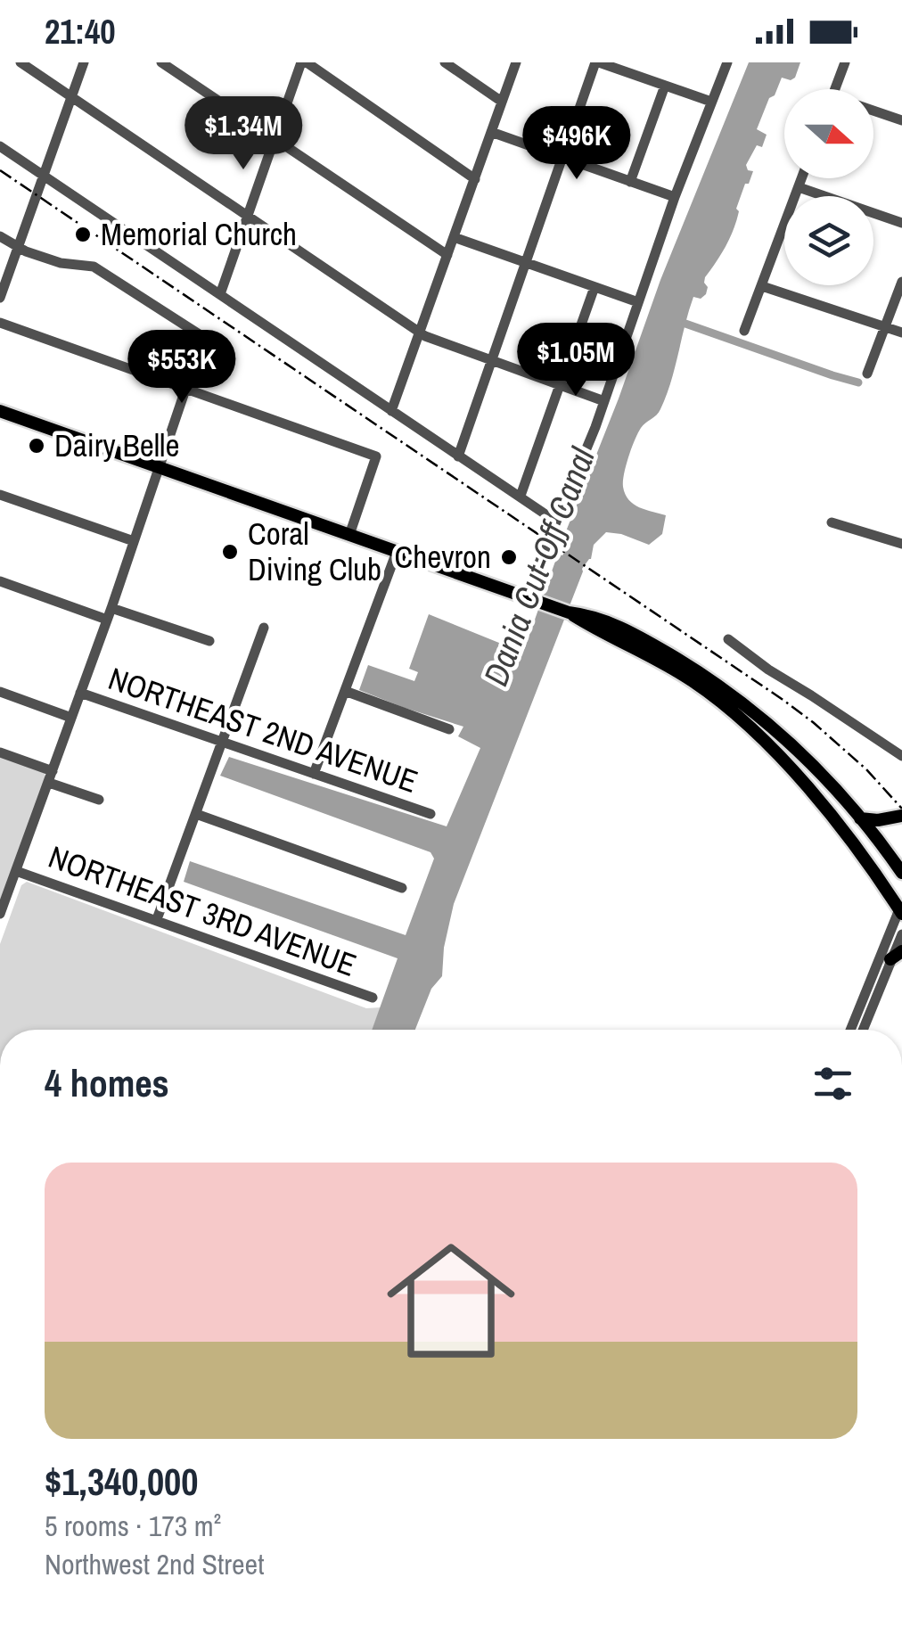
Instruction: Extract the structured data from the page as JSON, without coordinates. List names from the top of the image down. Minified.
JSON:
{"streets":{"street":["NORTHEAST 2ND AVENUE","NORTHEAST 3RD AVENUE"]},"water":["Dania Cut-Off Canal"],"places":["Memorial Church","Dairy Belle","Coral Diving Club","Chevron"],"north":"right","page":{"status":"21:40","price":["$1.34M","$496K","$1.05M","$553K"],"heading":"4 homes","list":[{"name":"$1,340,000","note":"5 rooms · 173 m² · Northwest 2nd Street"}]}}
